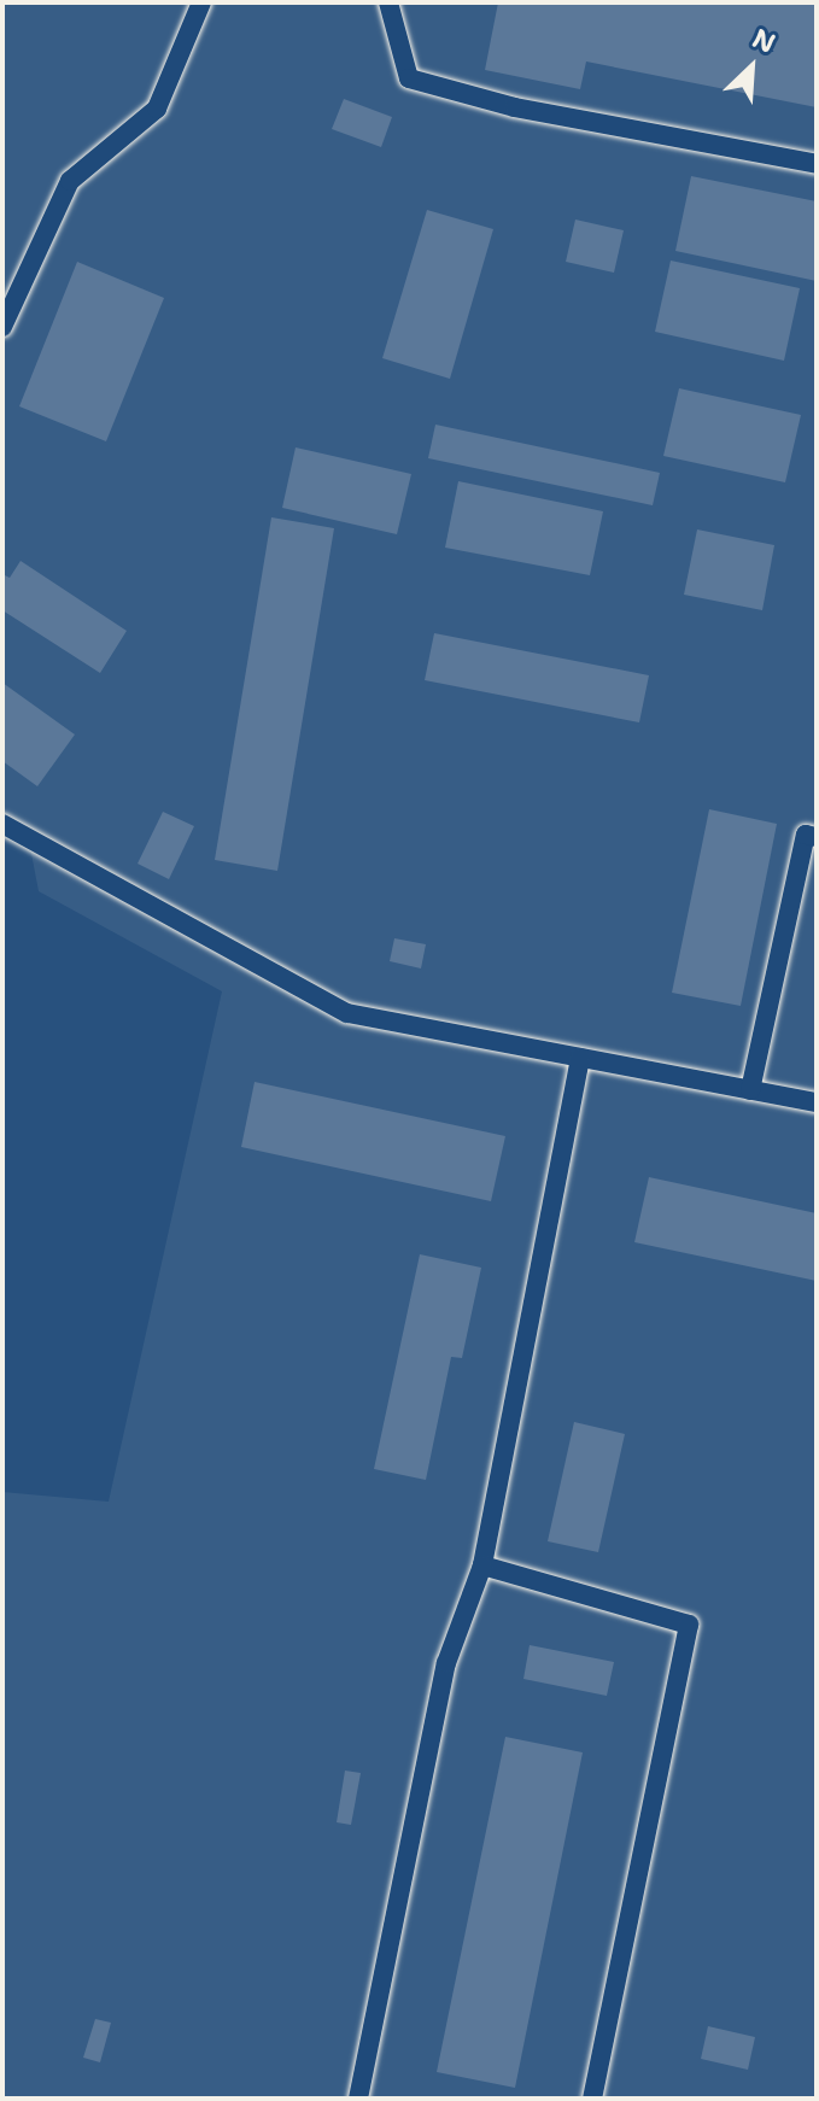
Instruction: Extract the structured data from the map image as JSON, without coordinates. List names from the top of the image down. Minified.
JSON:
{"north":"top right"}
